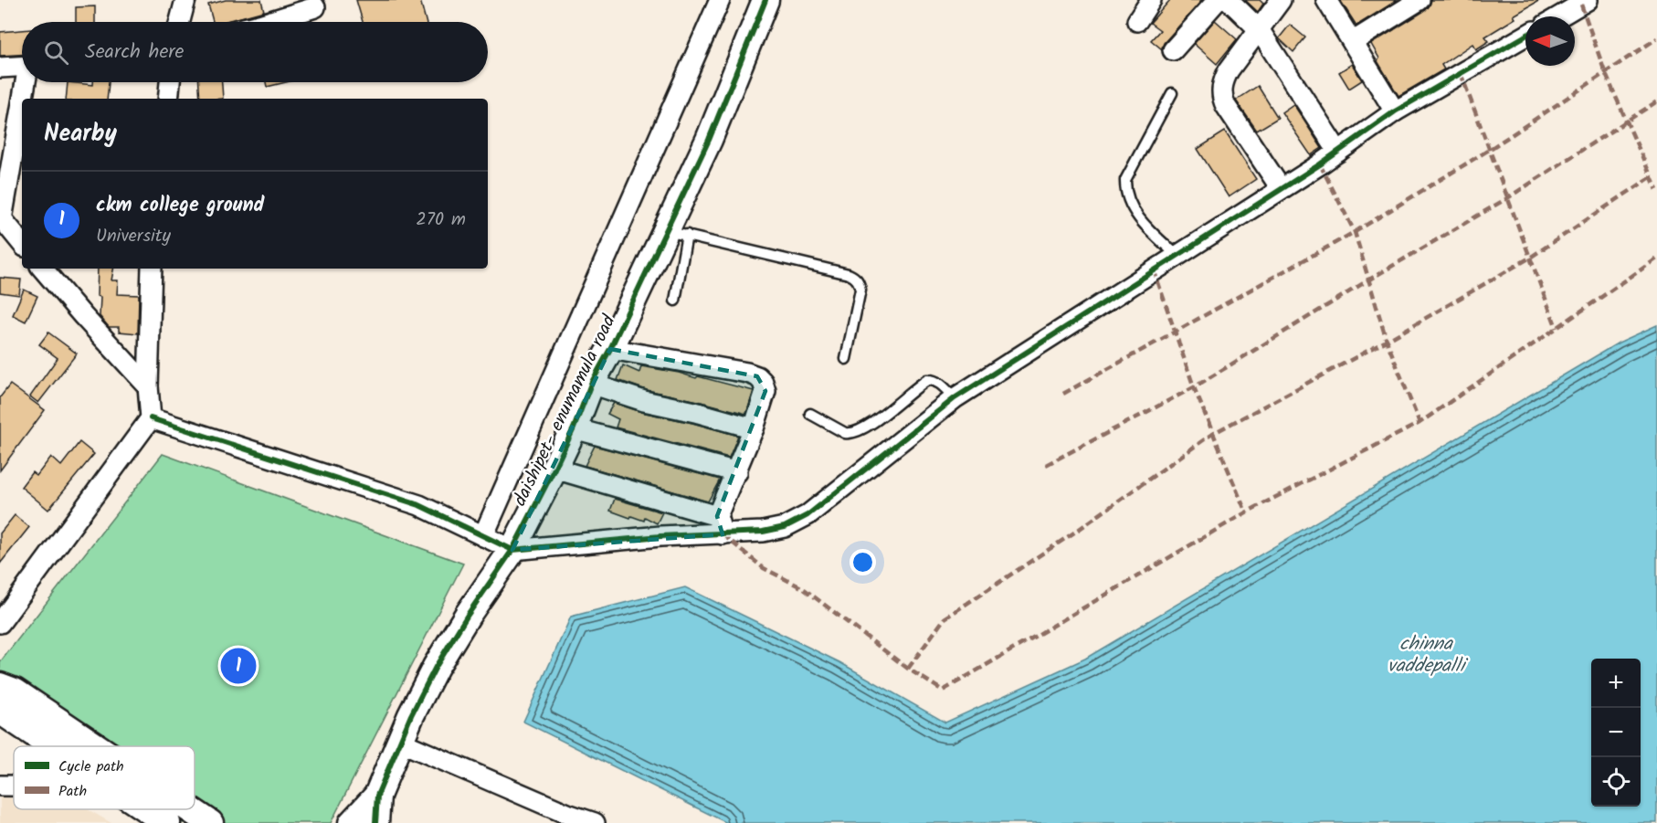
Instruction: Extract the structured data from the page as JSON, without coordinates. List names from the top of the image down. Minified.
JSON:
{"streets":{"street":["daishipet- enumamula road"]},"water":["chinna vaddepalli"],"legend":["Cycle path","Path"],"north":"left","page":{"search":"Search here","heading":"Nearby","list":[{"mark":"1","name":"ckm college ground","note":"University","value":"270 m"}],"pins":"1","map_buttons":["+","−"]}}
